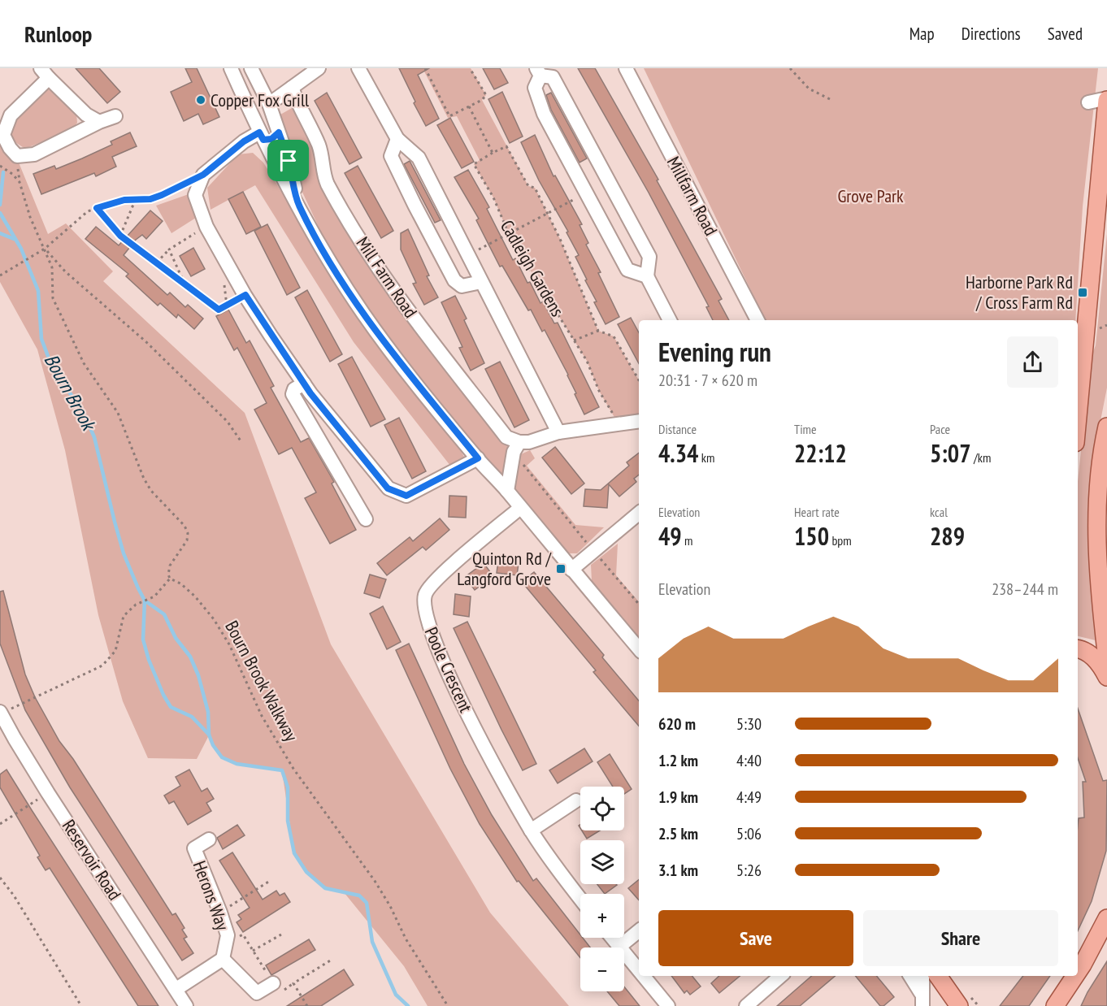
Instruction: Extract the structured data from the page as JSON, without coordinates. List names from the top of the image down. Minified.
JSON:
{"streets":{"street":["Millfarm Road","Mill Farm Road","Poole Crescent","Reservoir Road","Herons Way"],"path":["Cadleigh Gardens","Bourn Brook Walkway"]},"crossings":[["Reservoir Road","Herons Way"]],"water":["Bourn Brook"],"parks":["Grove Park"],"places":{"other":["Copper Fox Grill"],"transit":["Harborne Park Rd / Cross Farm Rd","Quinton Rd / Langford Grove"]},"page":{"header":"Runloop","nav":["Map","Directions","Saved"],"heading":["Evening run","20:31 · 7 × 620 m"],"stats":[["Distance","4.34 km"],["Time","22:12"],["Pace","5:07 /km"],["Elevation","49 m"],["Heart rate","150 bpm"],["kcal","289"]],"chart":["Elevation","238–244 m"],"list":[{"name":"620 m","note":"5:30"},{"name":"1.2 km","note":"4:40"},{"name":"1.9 km","note":"4:49"},{"name":"2.5 km","note":"5:06"},{"name":"3.1 km","note":"5:26"}],"map_buttons":["+","−"],"buttons":["Save","Share"]}}
